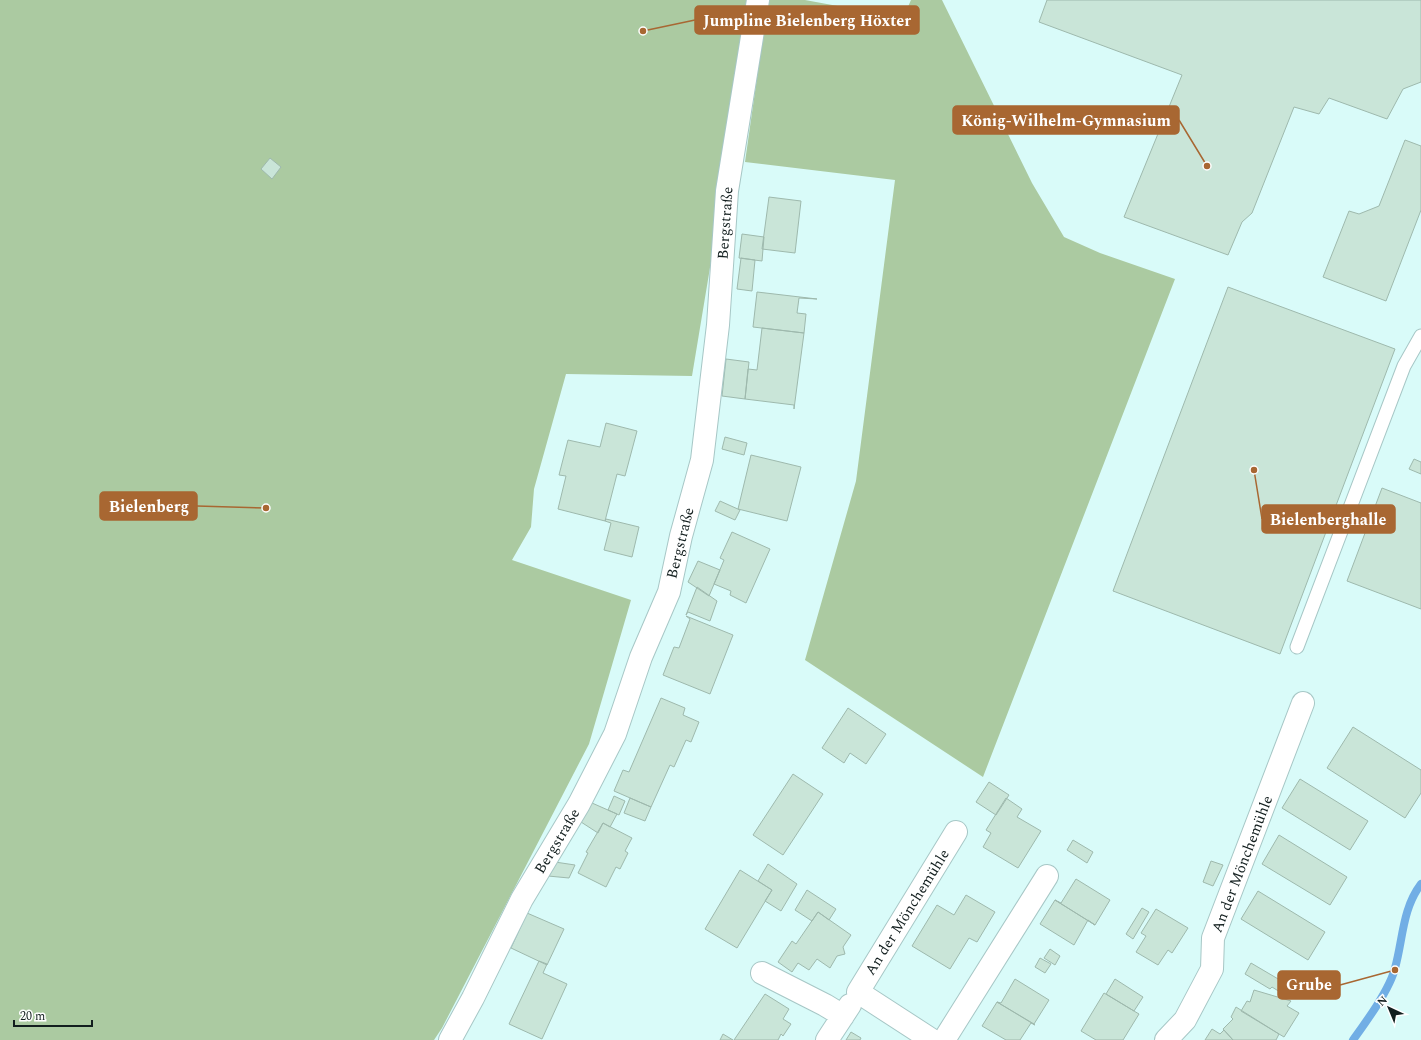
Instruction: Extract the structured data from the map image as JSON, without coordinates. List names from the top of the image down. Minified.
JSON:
{"streets":{"street":["Bergstraße","An der Mönchemühle"]},"places":["Jumpline Bielenberg Höxter","König-Wilhelm-Gymnasium","Bielenberghalle","Bielenberg","Grube"],"scale_bar":"20 m","north":"top left"}
